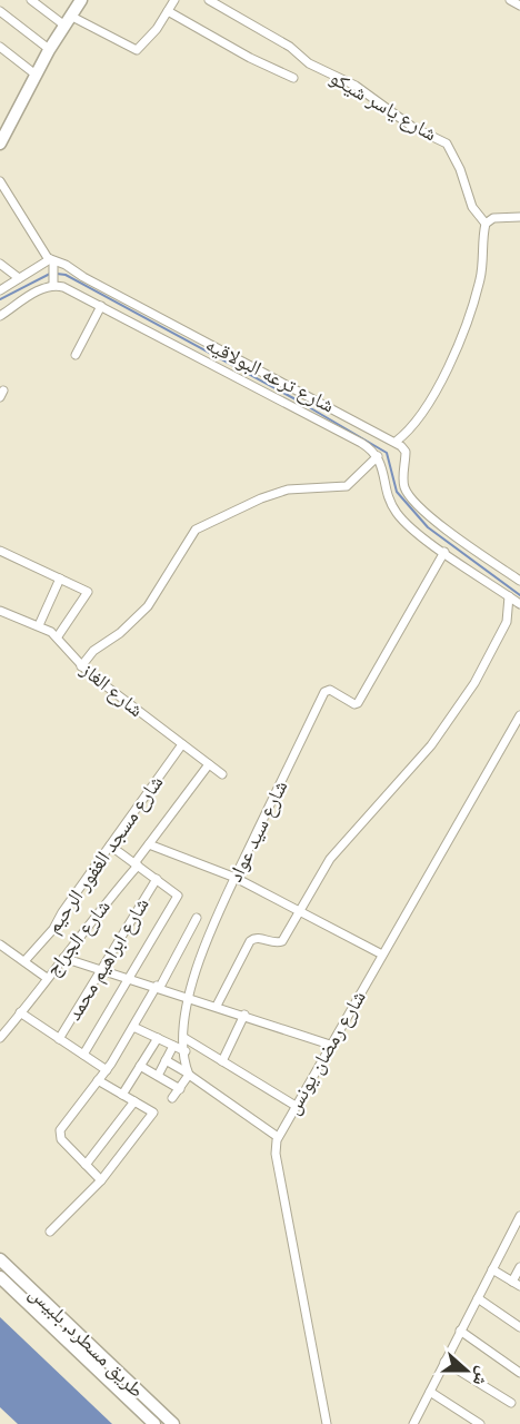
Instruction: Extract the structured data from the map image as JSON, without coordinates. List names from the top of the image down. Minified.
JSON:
{"streets":{"main road":["طريق مسطرد, بلبيس"],"street":["شارع ياسر شيكو","شارع ترعه البولاقيه","شارع الغاز","شارع سيد عواد","شارع مسجد الغفور الرحيم","شارع الجراج","شارع ابراهيم محمد","شارع رمضان يونس"]},"crossings":[["شارع الغاز","شارع مسجد الغفور الرحيم"],["شارع الغاز","شارع الجراج"]],"north":"right"}
